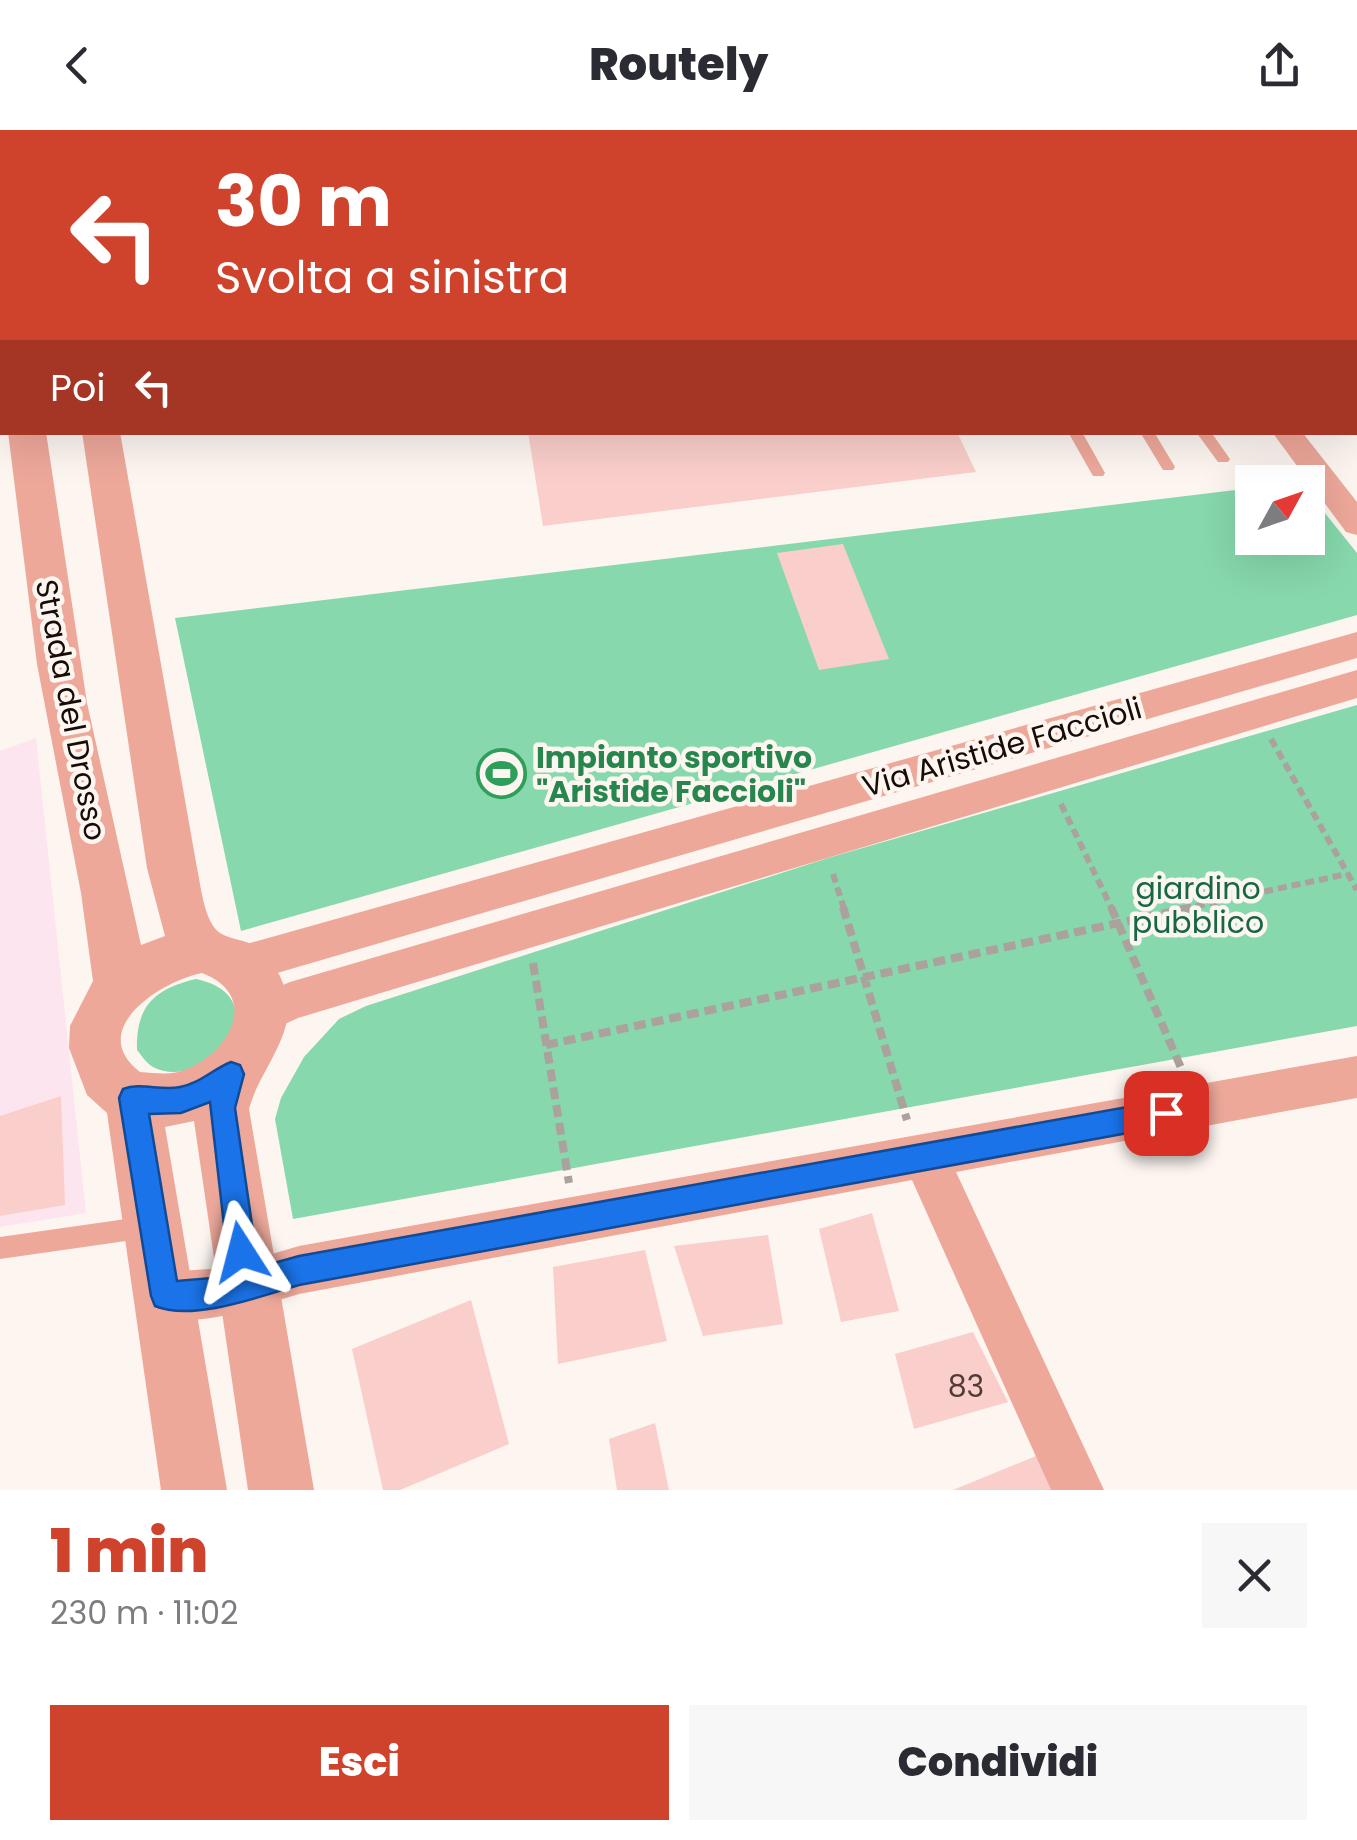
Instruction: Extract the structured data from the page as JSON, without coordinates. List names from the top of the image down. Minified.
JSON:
{"streets":{"street":["Strada del Drosso","Via Aristide Faccioli"]},"crossings":[["Strada del Drosso","Via Aristide Faccioli"]],"parks":["giardino pubblico"],"places":{"sports":["Impianto sportivo \"Aristide Faccioli\""]},"house_numbers":["83"],"north":"top right","page":{"header":"Routely","turn":["30 m","Svolta a sinistra"],"then":"Poi","heading":["1 min","230 m · 11:02"],"buttons":["Esci","Condividi"]}}
